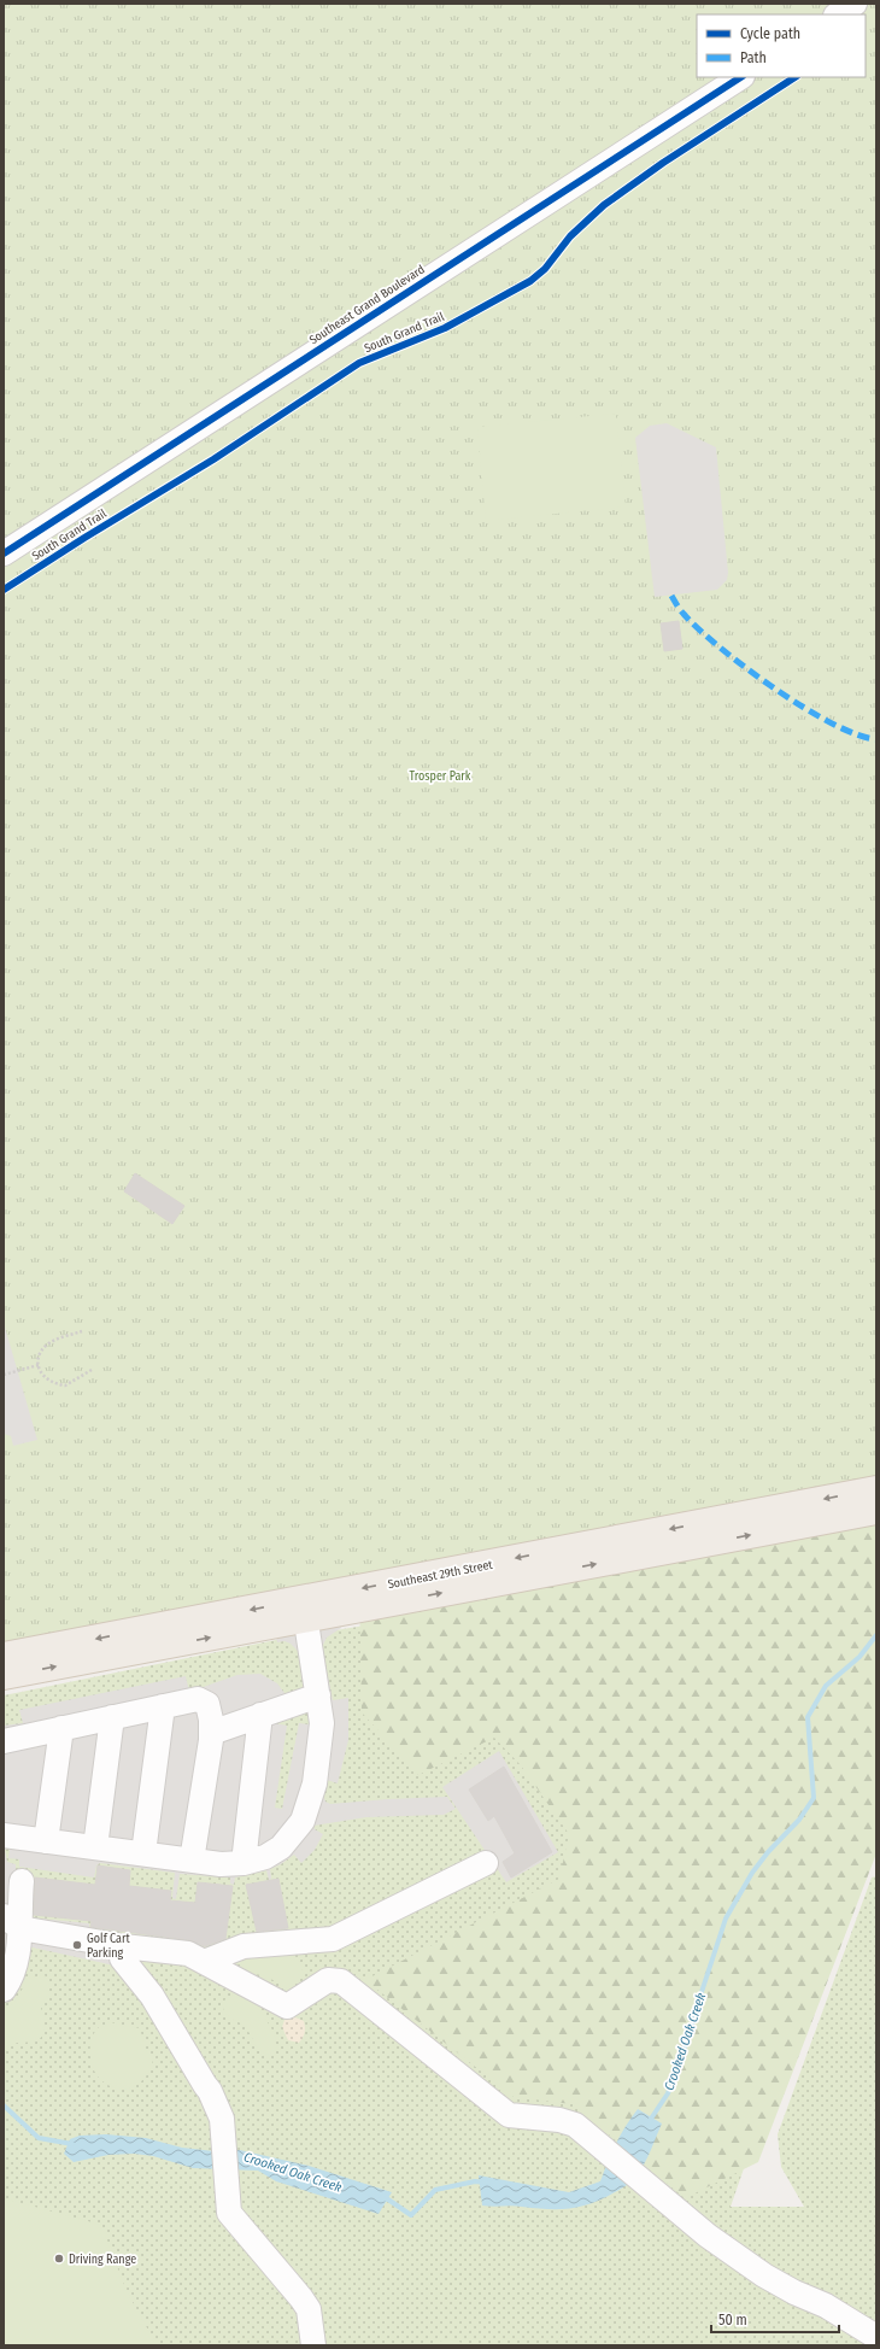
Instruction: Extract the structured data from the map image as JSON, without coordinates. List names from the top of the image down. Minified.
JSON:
{"streets":{"main road":["Southeast 29th Street"],"street":["Southeast Grand Boulevard"],"cycle path":["South Grand Trail"]},"water":["Crooked Oak Creek"],"parks":["Trosper Park"],"places":["Golf Cart Parking","Driving Range"],"legend":["Cycle path","Path"],"scale_bar":"50 m"}
